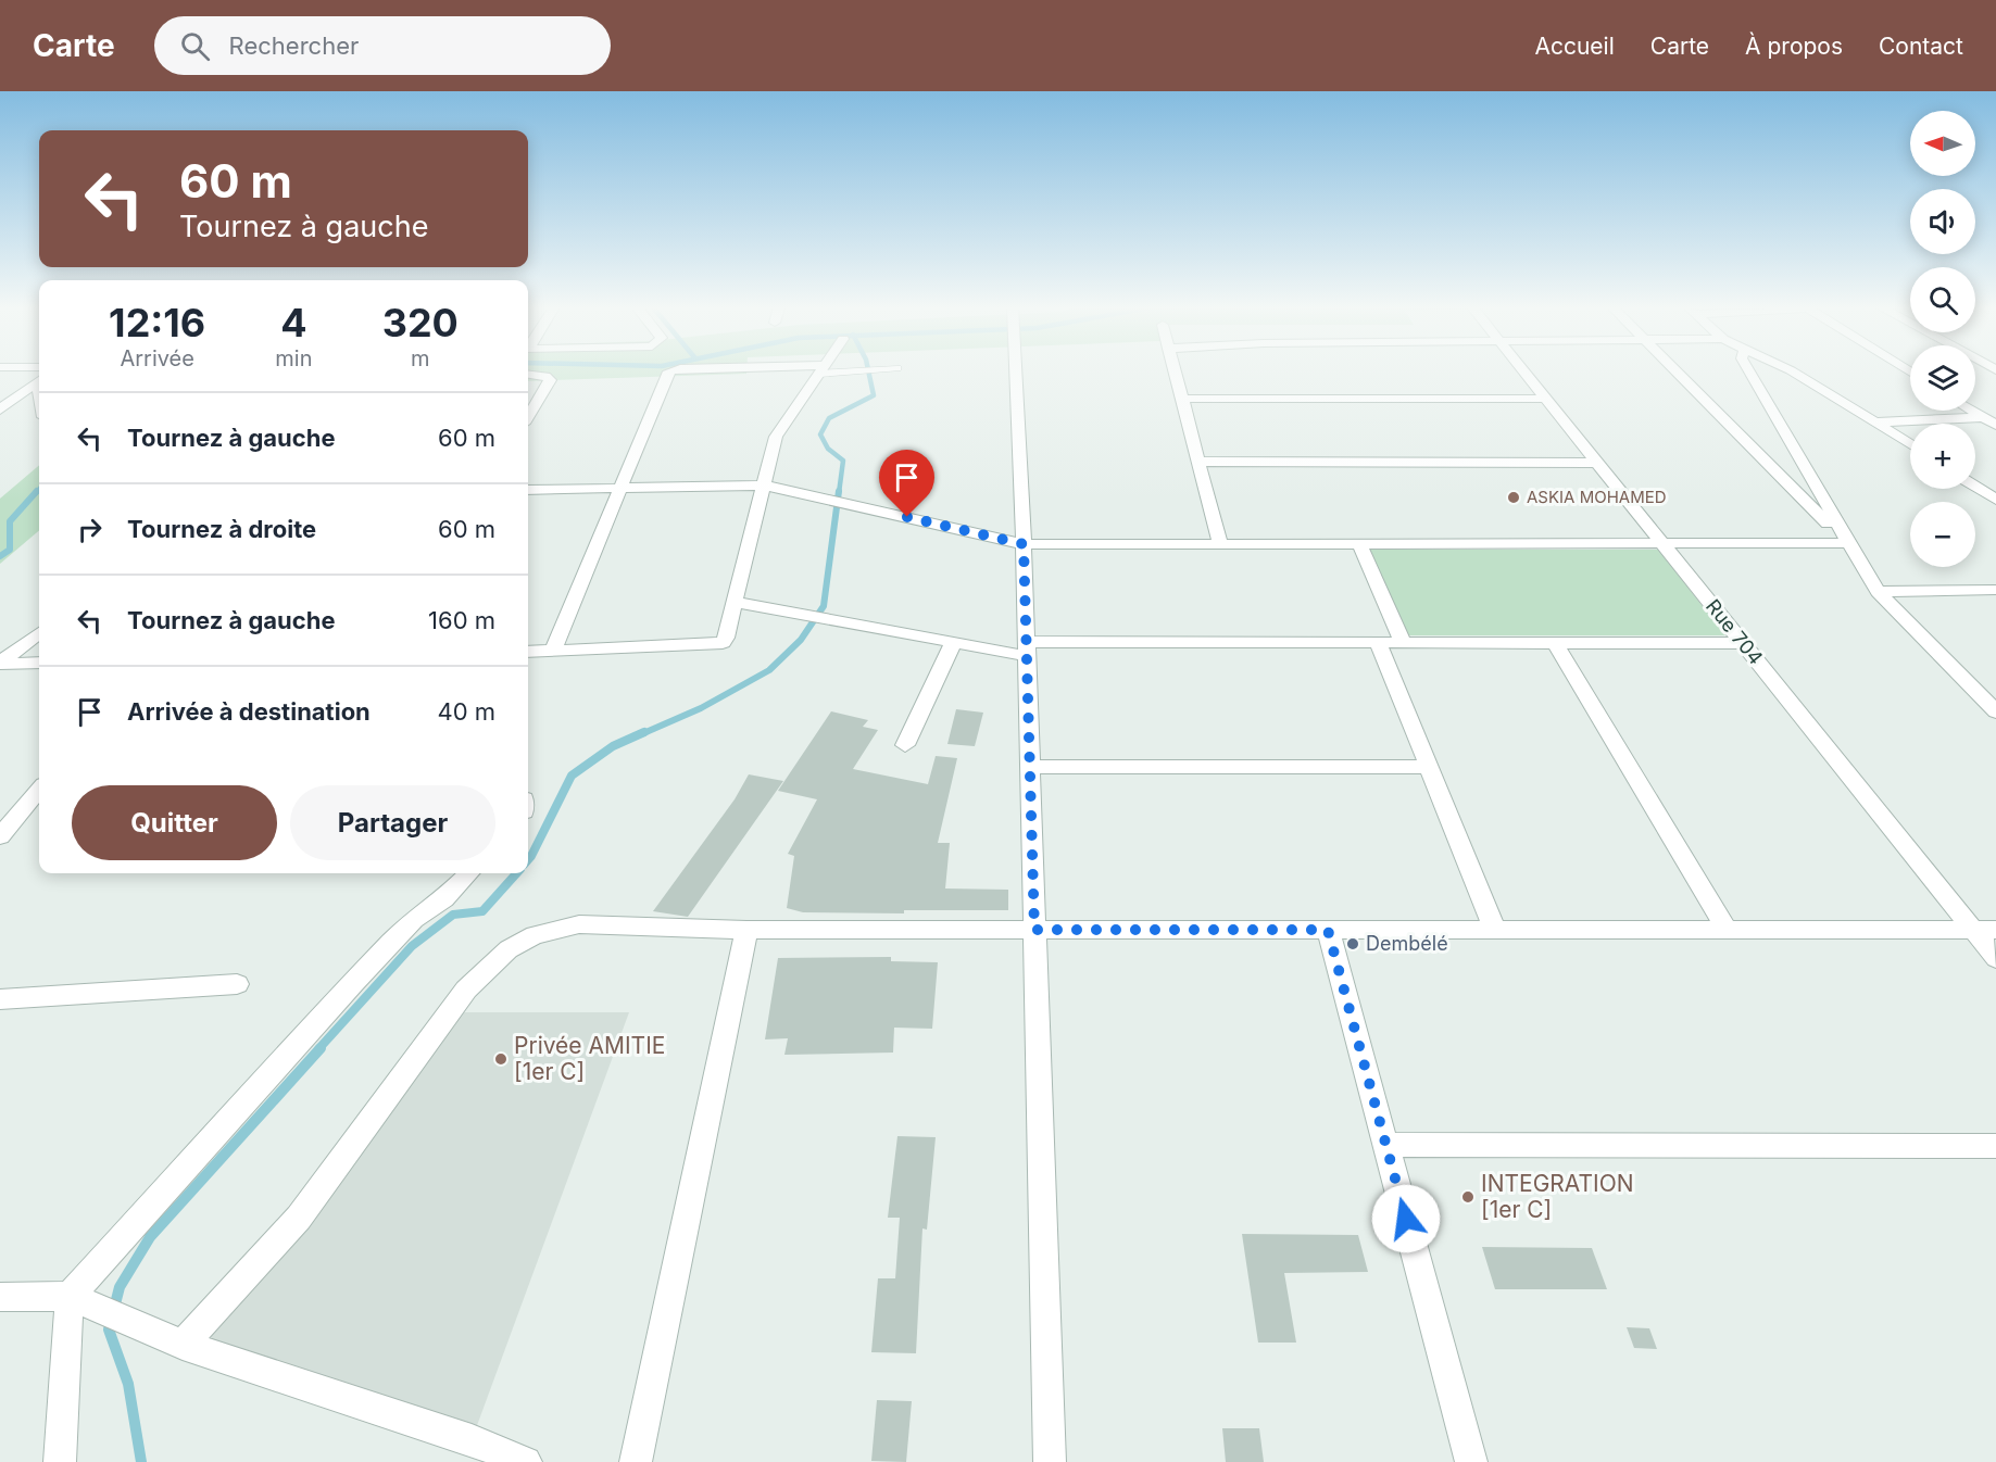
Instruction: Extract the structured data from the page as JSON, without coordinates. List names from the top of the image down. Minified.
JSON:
{"streets":{"street":["Rue 704"]},"places":["ASKIA MOHAMED","Dembélé","Privée AMITIE [1er C]","INTEGRATION [1er C]"],"north":"left","page":{"header":"Carte","search":"Rechercher","nav":["Accueil","Carte","À propos","Contact"],"map_buttons":["+","−"],"turn":["60 m","Tournez à gauche"],"eta":["12:16","Arrivée","4","min","320","m"],"list":[{"name":"Tournez à gauche","value":"60 m"},{"name":"Tournez à droite","value":"60 m"},{"name":"Tournez à gauche","value":"160 m"},{"name":"Arrivée à destination","value":"40 m"}],"buttons":["Quitter","Partager"]}}
